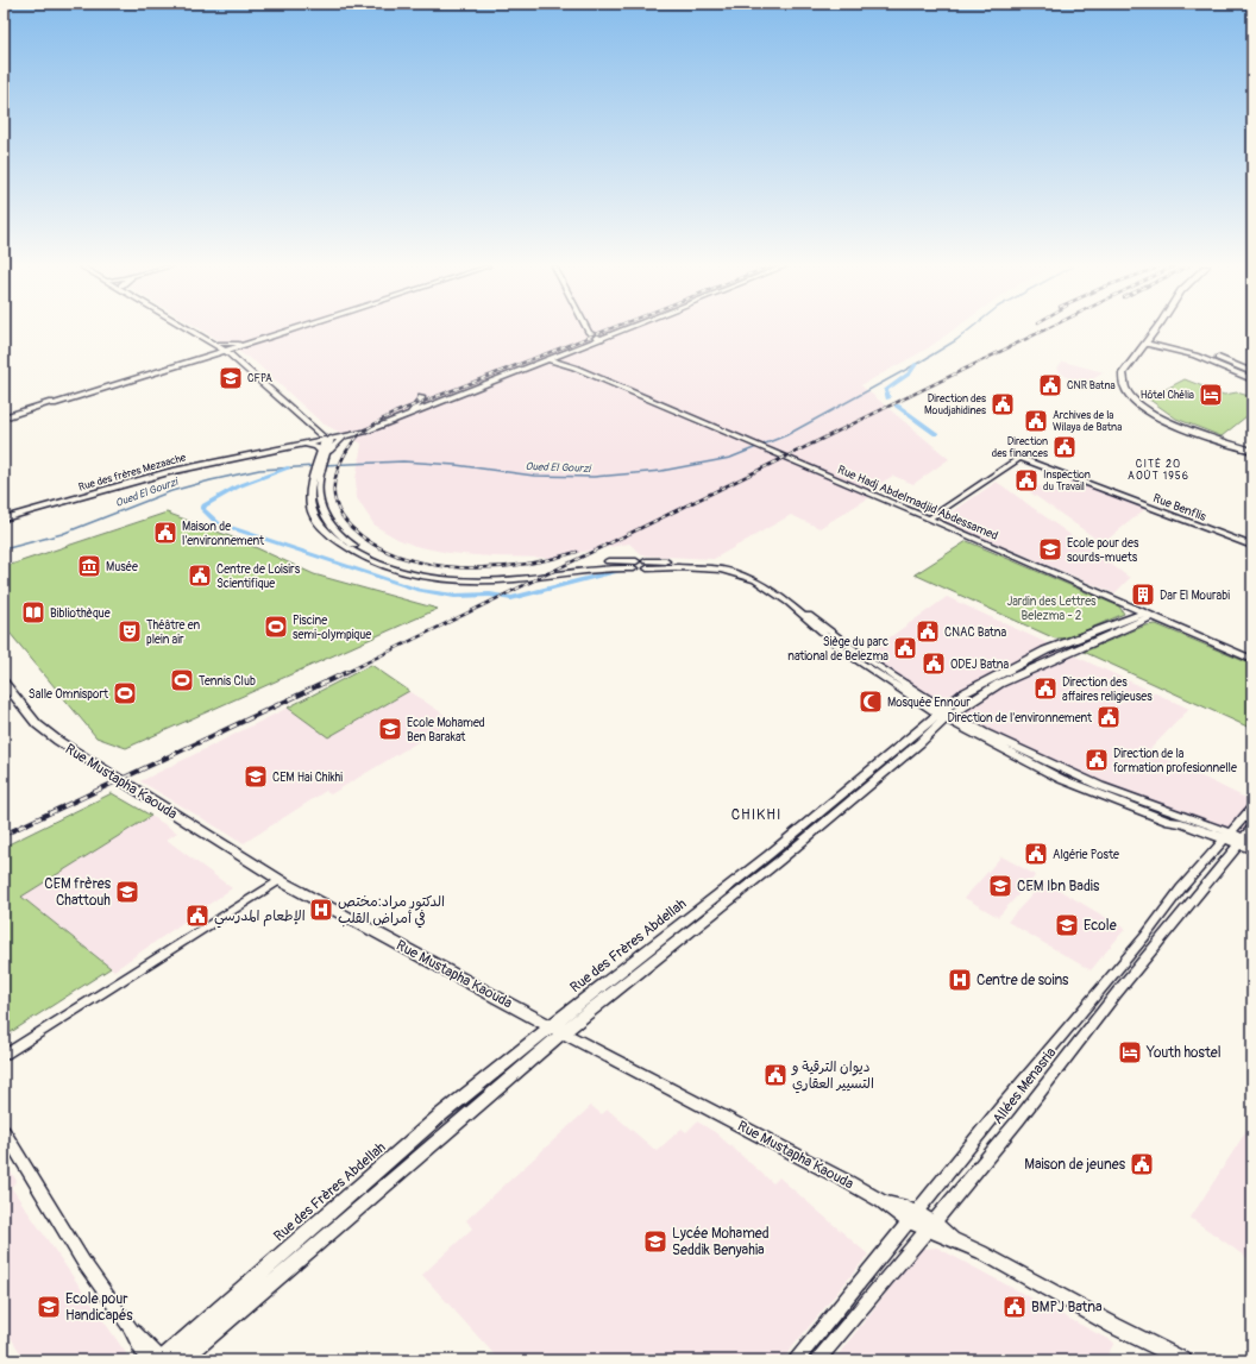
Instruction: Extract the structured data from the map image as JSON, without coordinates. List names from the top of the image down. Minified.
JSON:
{"streets":{"main road":["Rue des frères Mezaache","Rue Hadj Abdelmadjid Abdessamed","Rue Mustapha Kaouda","Rue des Frères Abdellah"],"street":["Rue Benflis","Allées Menasria"]},"crossings":[["Rue Hadj Abdelmadjid Abdessamed","Rue Benflis"],["Rue Hadj Abdelmadjid Abdessamed","Rue des Frères Abdellah"],["Rue Mustapha Kaouda","Rue des Frères Abdellah"],["Rue Mustapha Kaouda","Allées Menasria"]],"districts":["CITÉ 20 AOÛT 1956","CHIKHI"],"water":["Oued El Gourzi"],"parks":["Jardin des Lettres Belezma - 2"],"places":{"school or university":["CFPA","Ecole pour des sourds-muets","Ecole Mohamed Ben Barakat","CEM Hai Chikhi","CEM Ibn Badis","CEM frères Chattouh","Ecole","Lycée Mohamed Seddik Benyahia","Ecole pour Handicapés"],"public building":["CNR Batna","Direction des Moudjahidines","Archives de la Wilaya de Batna","Direction des finances","Inspection du Travail","Maison de l'environnement","Centre de Loisirs Scientifique","CNAC Batna","Siège du parc national de Belezma","ODEJ Batna","Direction des affaires religieuses","Direction de l'environnement","Direction de la formation profesionnelle","Algérie Poste","الإطعام المدرسي","ديوان الترقية و التسيير العقاري","Maison de jeunes","BMPJ Batna"],"hotel":["Hôtel Chélia","Youth hostel"],"museum":["Musée"],"building":["Dar El Mourabi"],"library":["Bibliothèque"],"sports":["Piscine semi-olympique","Tennis Club","Salle Omnisport"],"theatre":["Théâtre en plein air"],"mosque":["Mosquée Ennour"],"hospital":["الدكتور مراد:مختص في أمراض القلب","Centre de soins"]}}
